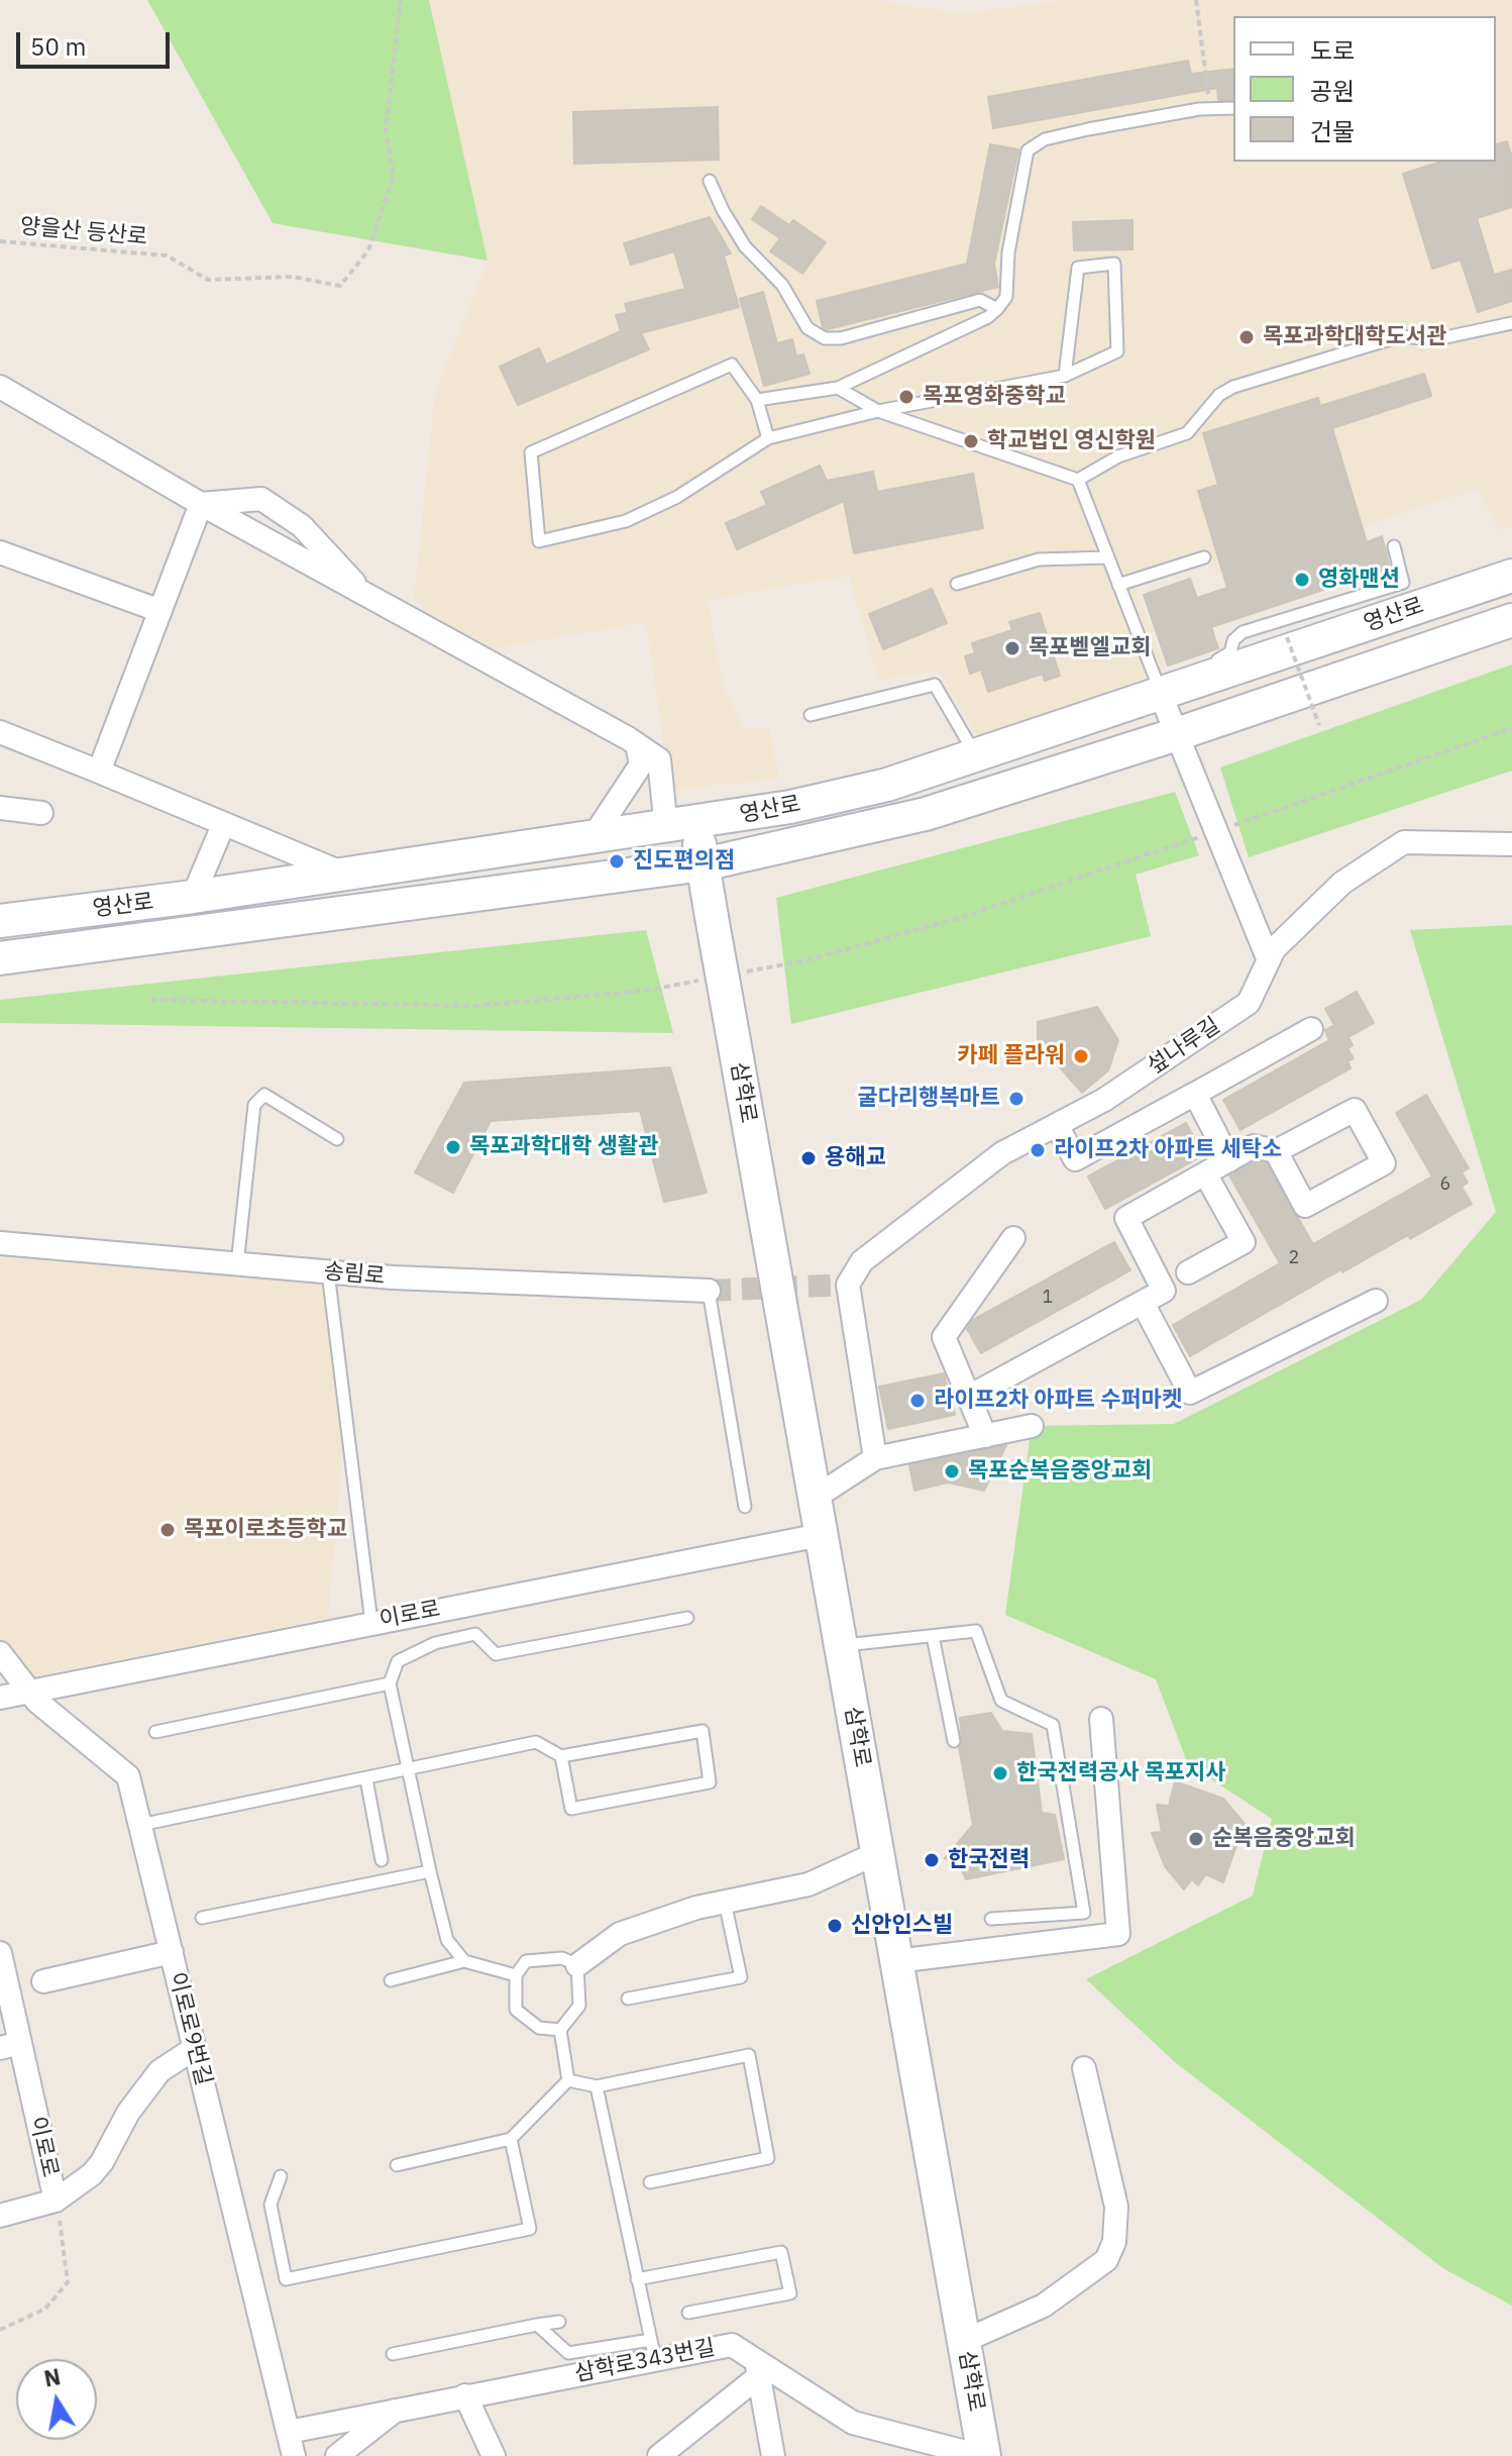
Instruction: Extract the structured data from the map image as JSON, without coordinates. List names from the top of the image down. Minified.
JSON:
{"streets":{"street":["영산로","섶나루길","삼학로","송림로","이로로","이로로9번길","삼학로343번길"],"path":["양을산 등산로"]},"crossings":[["영산로","삼학로"],["삼학로","이로로"],["삼학로","삼학로343번길"],["이로로","이로로9번길"],["이로로9번길","삼학로343번길"]],"places":["목포과학대학도서관","목포영화중학교","학교법인 영신학원","영화맨션","목포벧엘교회","진도편의점","카페 플라워","굴다리행복마트","목포과학대학 생활관","라이프2차 아파트 세탁소","용해교","라이프2차 아파트 수퍼마켓","목포순복음중앙교회","목포이로초등학교","한국전력공사 목포지사","순복음중앙교회","한국전력","신안인스빌"],"house_numbers":["6","2","1"],"legend":["도로","공원","건물"],"scale_bar":"50 m","north":"top"}
